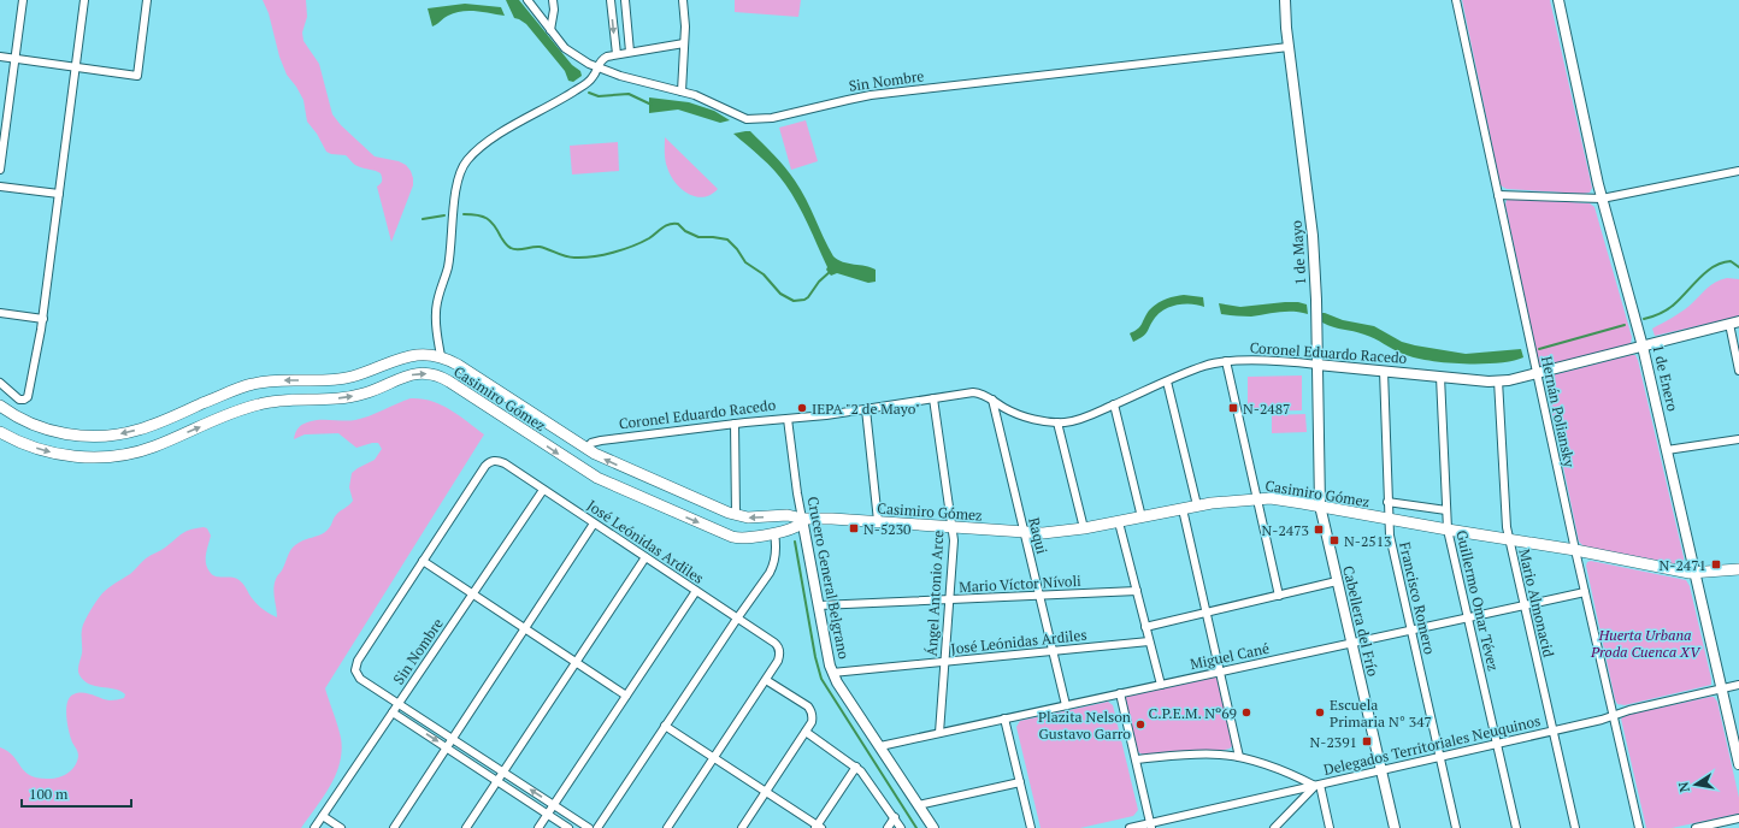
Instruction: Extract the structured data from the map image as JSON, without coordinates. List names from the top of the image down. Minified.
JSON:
{"streets":{"main road":["Casimiro Gómez"],"street":["Sin Nombre","1 de Mayo","Coronel Eduardo Racedo","1 de Enero","Hernán Poliansky","Raqui","José Leónidas Ardiles","Crucero General Belgrano","Mario Víctor Nívoli","Ángel Antonio Arce","Francisco Romero","Guillermo Omar Tévez","Mario Almonacid","Cabellera del Frío","Miguel Cané","Delegados Territoriales Neuquinos"]},"crossings":[["Sin Nombre","1 de Mayo"],["Sin Nombre","José Leónidas Ardiles"],["1 de Mayo","Coronel Eduardo Racedo"],["1 de Mayo","Casimiro Gómez"],["1 de Mayo","Cabellera del Frío"],["Coronel Eduardo Racedo","1 de Enero"],["Coronel Eduardo Racedo","Casimiro Gómez"],["Coronel Eduardo Racedo","Hernán Poliansky"],["Coronel Eduardo Racedo","Raqui"],["Coronel Eduardo Racedo","Crucero General Belgrano"],["Coronel Eduardo Racedo","Ángel Antonio Arce"],["Coronel Eduardo Racedo","Francisco Romero"],["Coronel Eduardo Racedo","Guillermo Omar Tévez"],["Coronel Eduardo Racedo","Mario Almonacid"],["1 de Enero","Casimiro Gómez"],["1 de Enero","Delegados Territoriales Neuquinos"],["Casimiro Gómez","Hernán Poliansky"],["Casimiro Gómez","Raqui"],["Casimiro Gómez","Crucero General Belgrano"],["Casimiro Gómez","Ángel Antonio Arce"],["Casimiro Gómez","Francisco Romero"],["Casimiro Gómez","Guillermo Omar Tévez"],["Casimiro Gómez","Mario Almonacid"],["Casimiro Gómez","Cabellera del Frío"],["Hernán Poliansky","Miguel Cané"],["Hernán Poliansky","Delegados Territoriales Neuquinos"],["Raqui","José Leónidas Ardiles"],["Raqui","Mario Víctor Nívoli"],["Raqui","Miguel Cané"],["José Leónidas Ardiles","Crucero General Belgrano"],["José Leónidas Ardiles","Ángel Antonio Arce"],["Crucero General Belgrano","Mario Víctor Nívoli"],["Crucero General Belgrano","Miguel Cané"],["Mario Víctor Nívoli","Ángel Antonio Arce"],["Ángel Antonio Arce","Miguel Cané"],["Francisco Romero","Miguel Cané"],["Francisco Romero","Delegados Territoriales Neuquinos"],["Guillermo Omar Tévez","Miguel Cané"],["Guillermo Omar Tévez","Delegados Territoriales Neuquinos"],["Mario Almonacid","Miguel Cané"],["Mario Almonacid","Delegados Territoriales Neuquinos"],["Cabellera del Frío","Miguel Cané"],["Cabellera del Frío","Delegados Territoriales Neuquinos"]],"parks":["Huerta Urbana Proda Cuenca XV"],"places":{"other":["IEPA \"2 de Mayo\"","C.P.E.M. Nº69","Escuela Primaria N° 347","Plazita Nelson Gustavo Garro"],"transit":["N-2487","N-5230","N-2473","N-2513","N-2471","N-2391"]},"scale_bar":"100 m","north":"left"}
